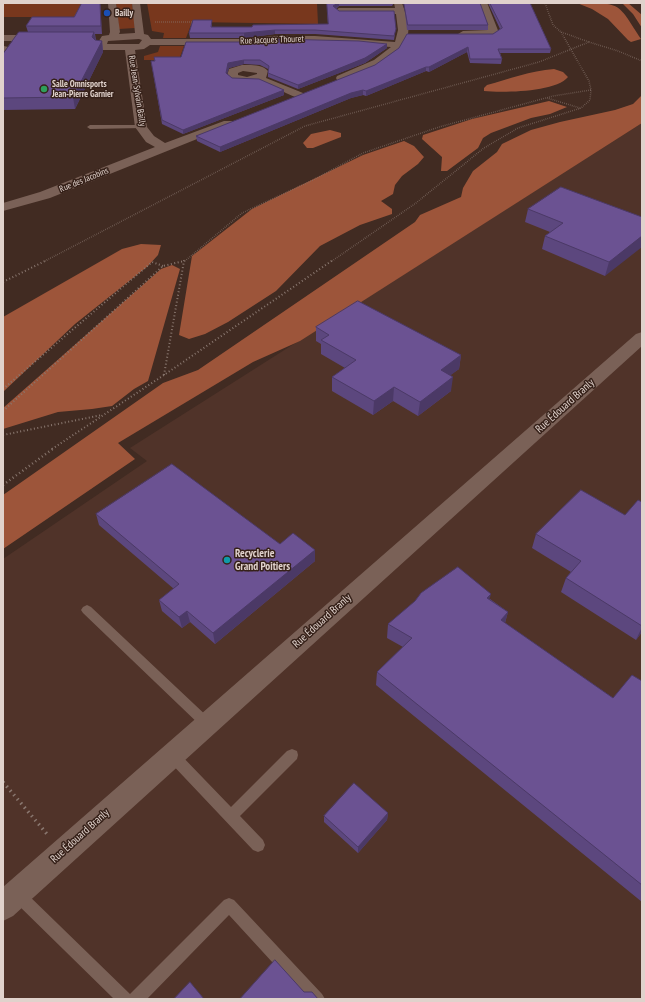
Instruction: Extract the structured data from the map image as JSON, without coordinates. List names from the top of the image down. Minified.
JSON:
{"streets":{"street":["Rue Jacques Thouret","Rue Jean-Sylvain Bailly","Rue des Jacobins","Rue Édouard Branly"]},"crossings":[["Rue Jean-Sylvain Bailly","Rue des Jacobins"]],"places":["Bailly","Salle Omnisports Jean-Pierre Garnier","Recyclerie Grand Poitiers"]}
